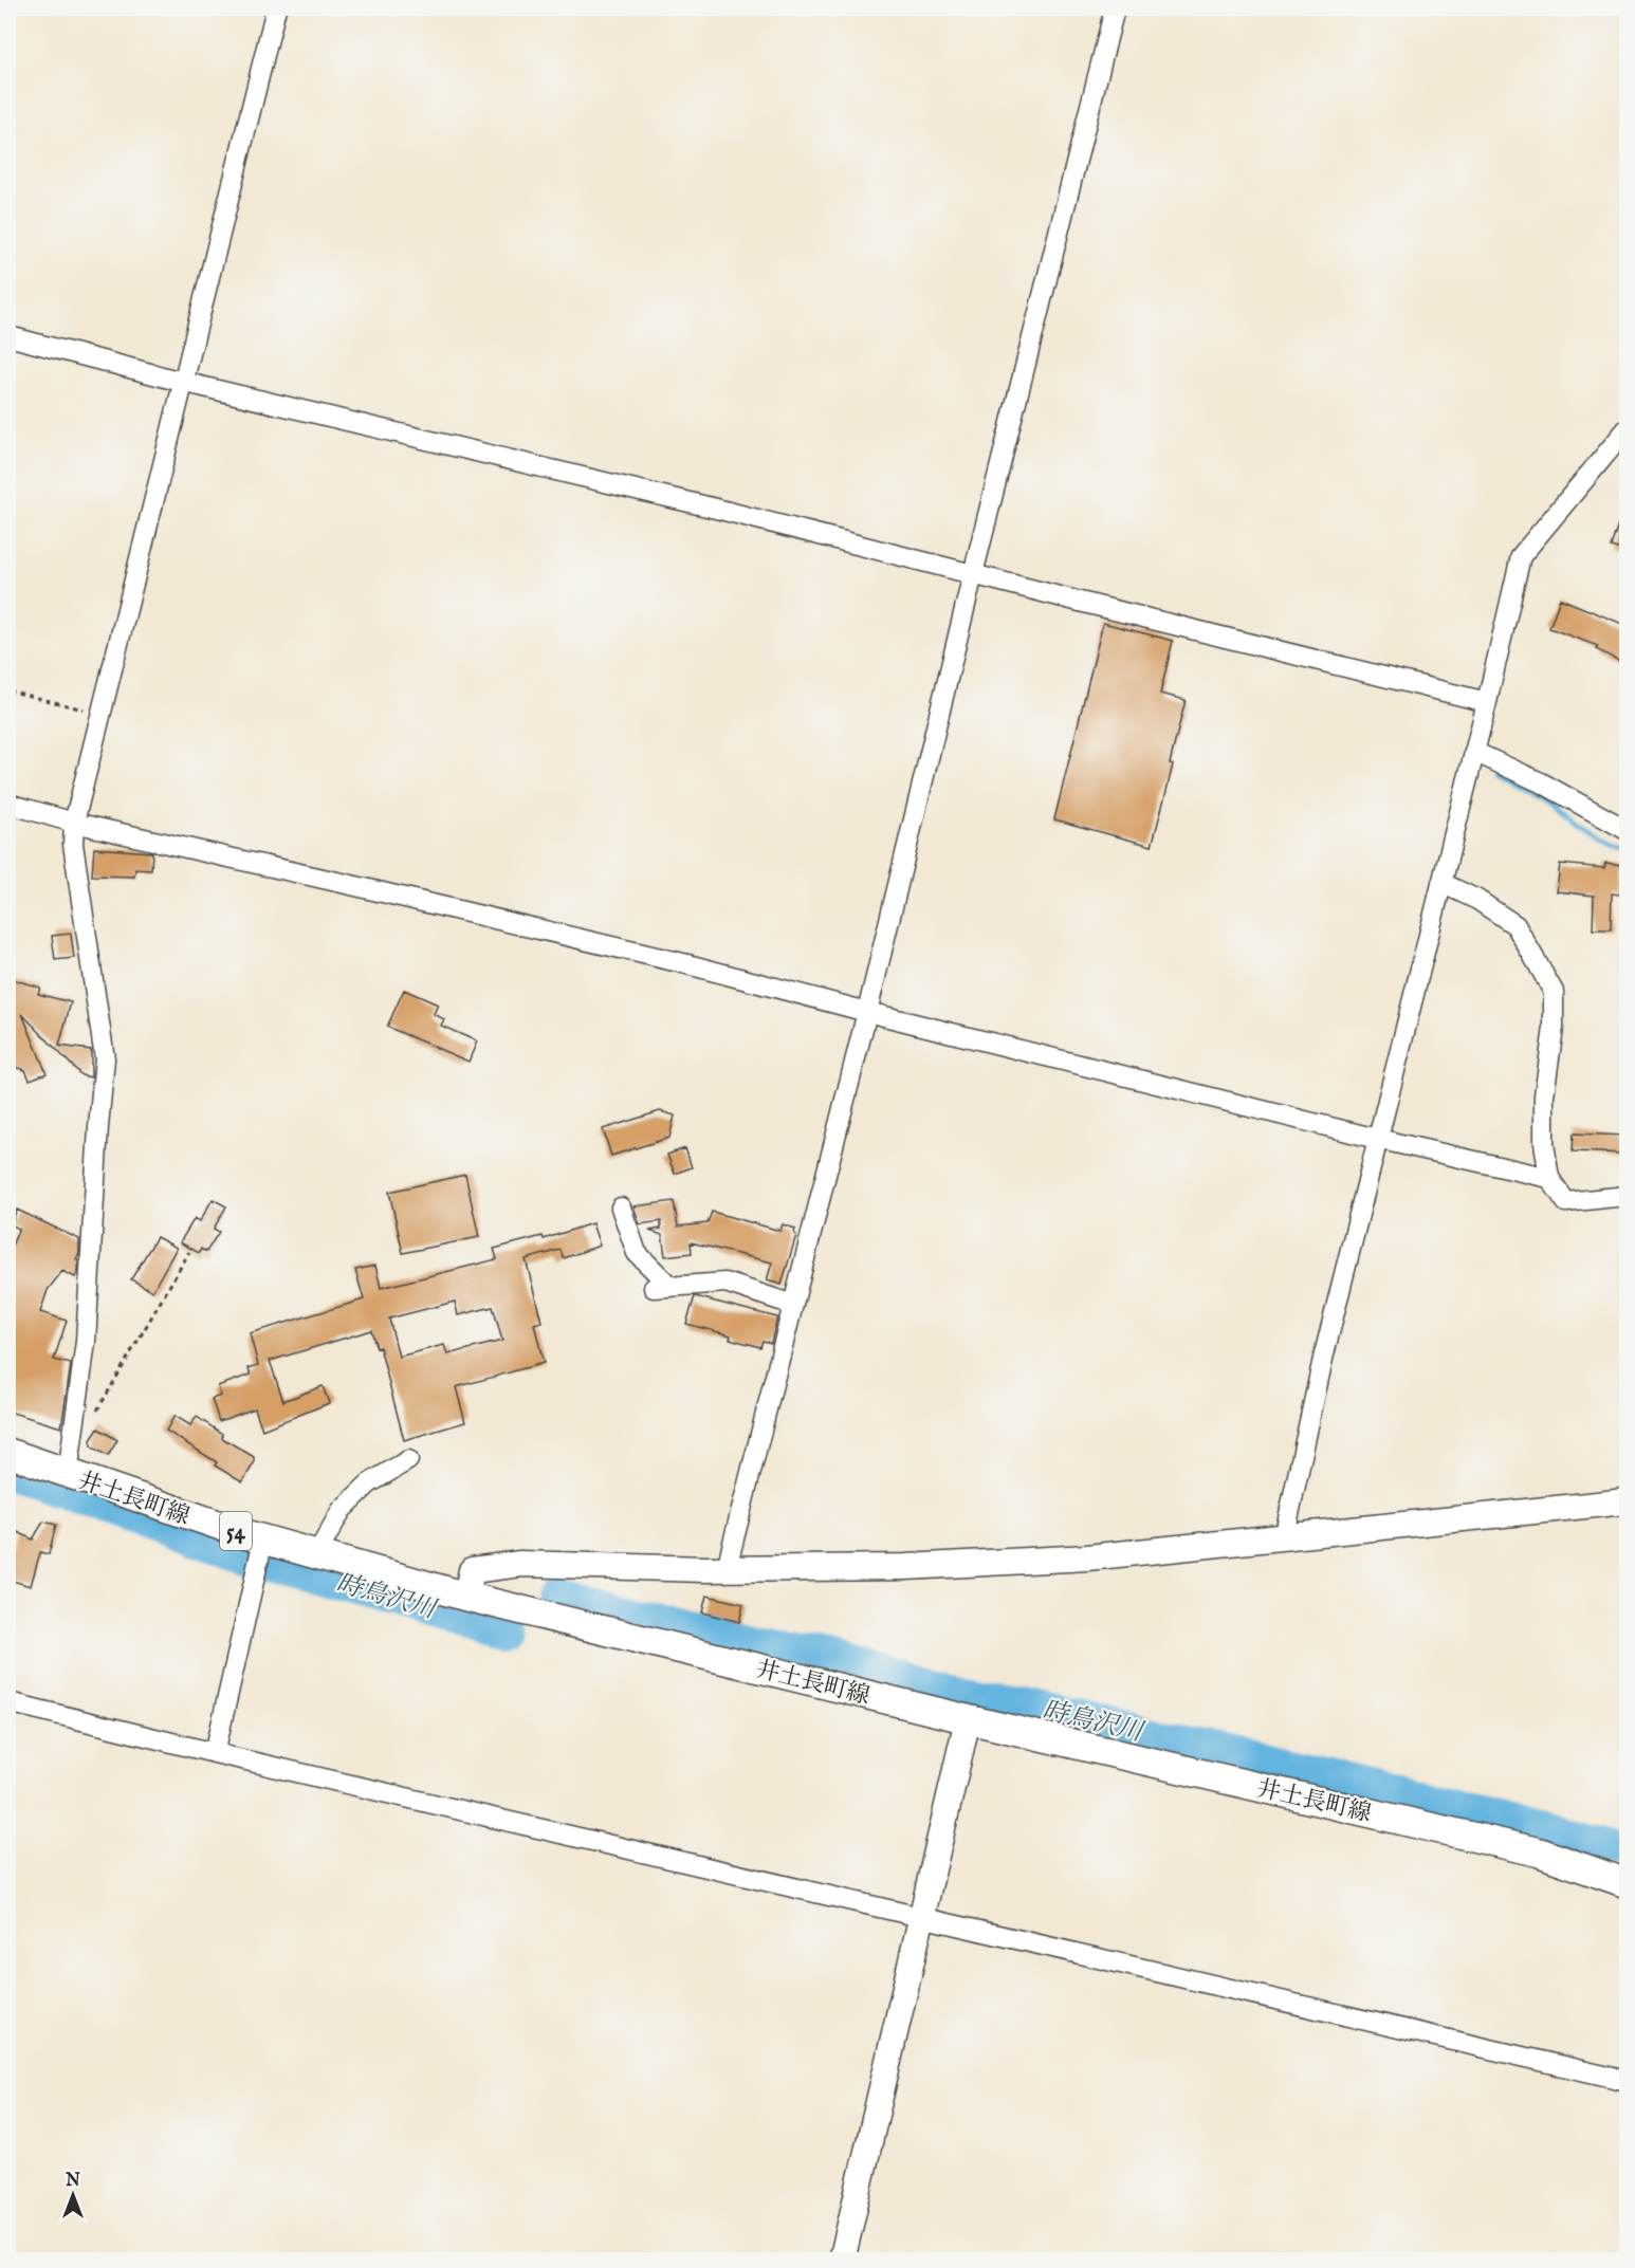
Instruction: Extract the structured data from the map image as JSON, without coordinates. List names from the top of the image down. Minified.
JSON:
{"streets":{"main road":["井土長町線","54"]},"water":["時鳥沢川"],"north":"top"}
